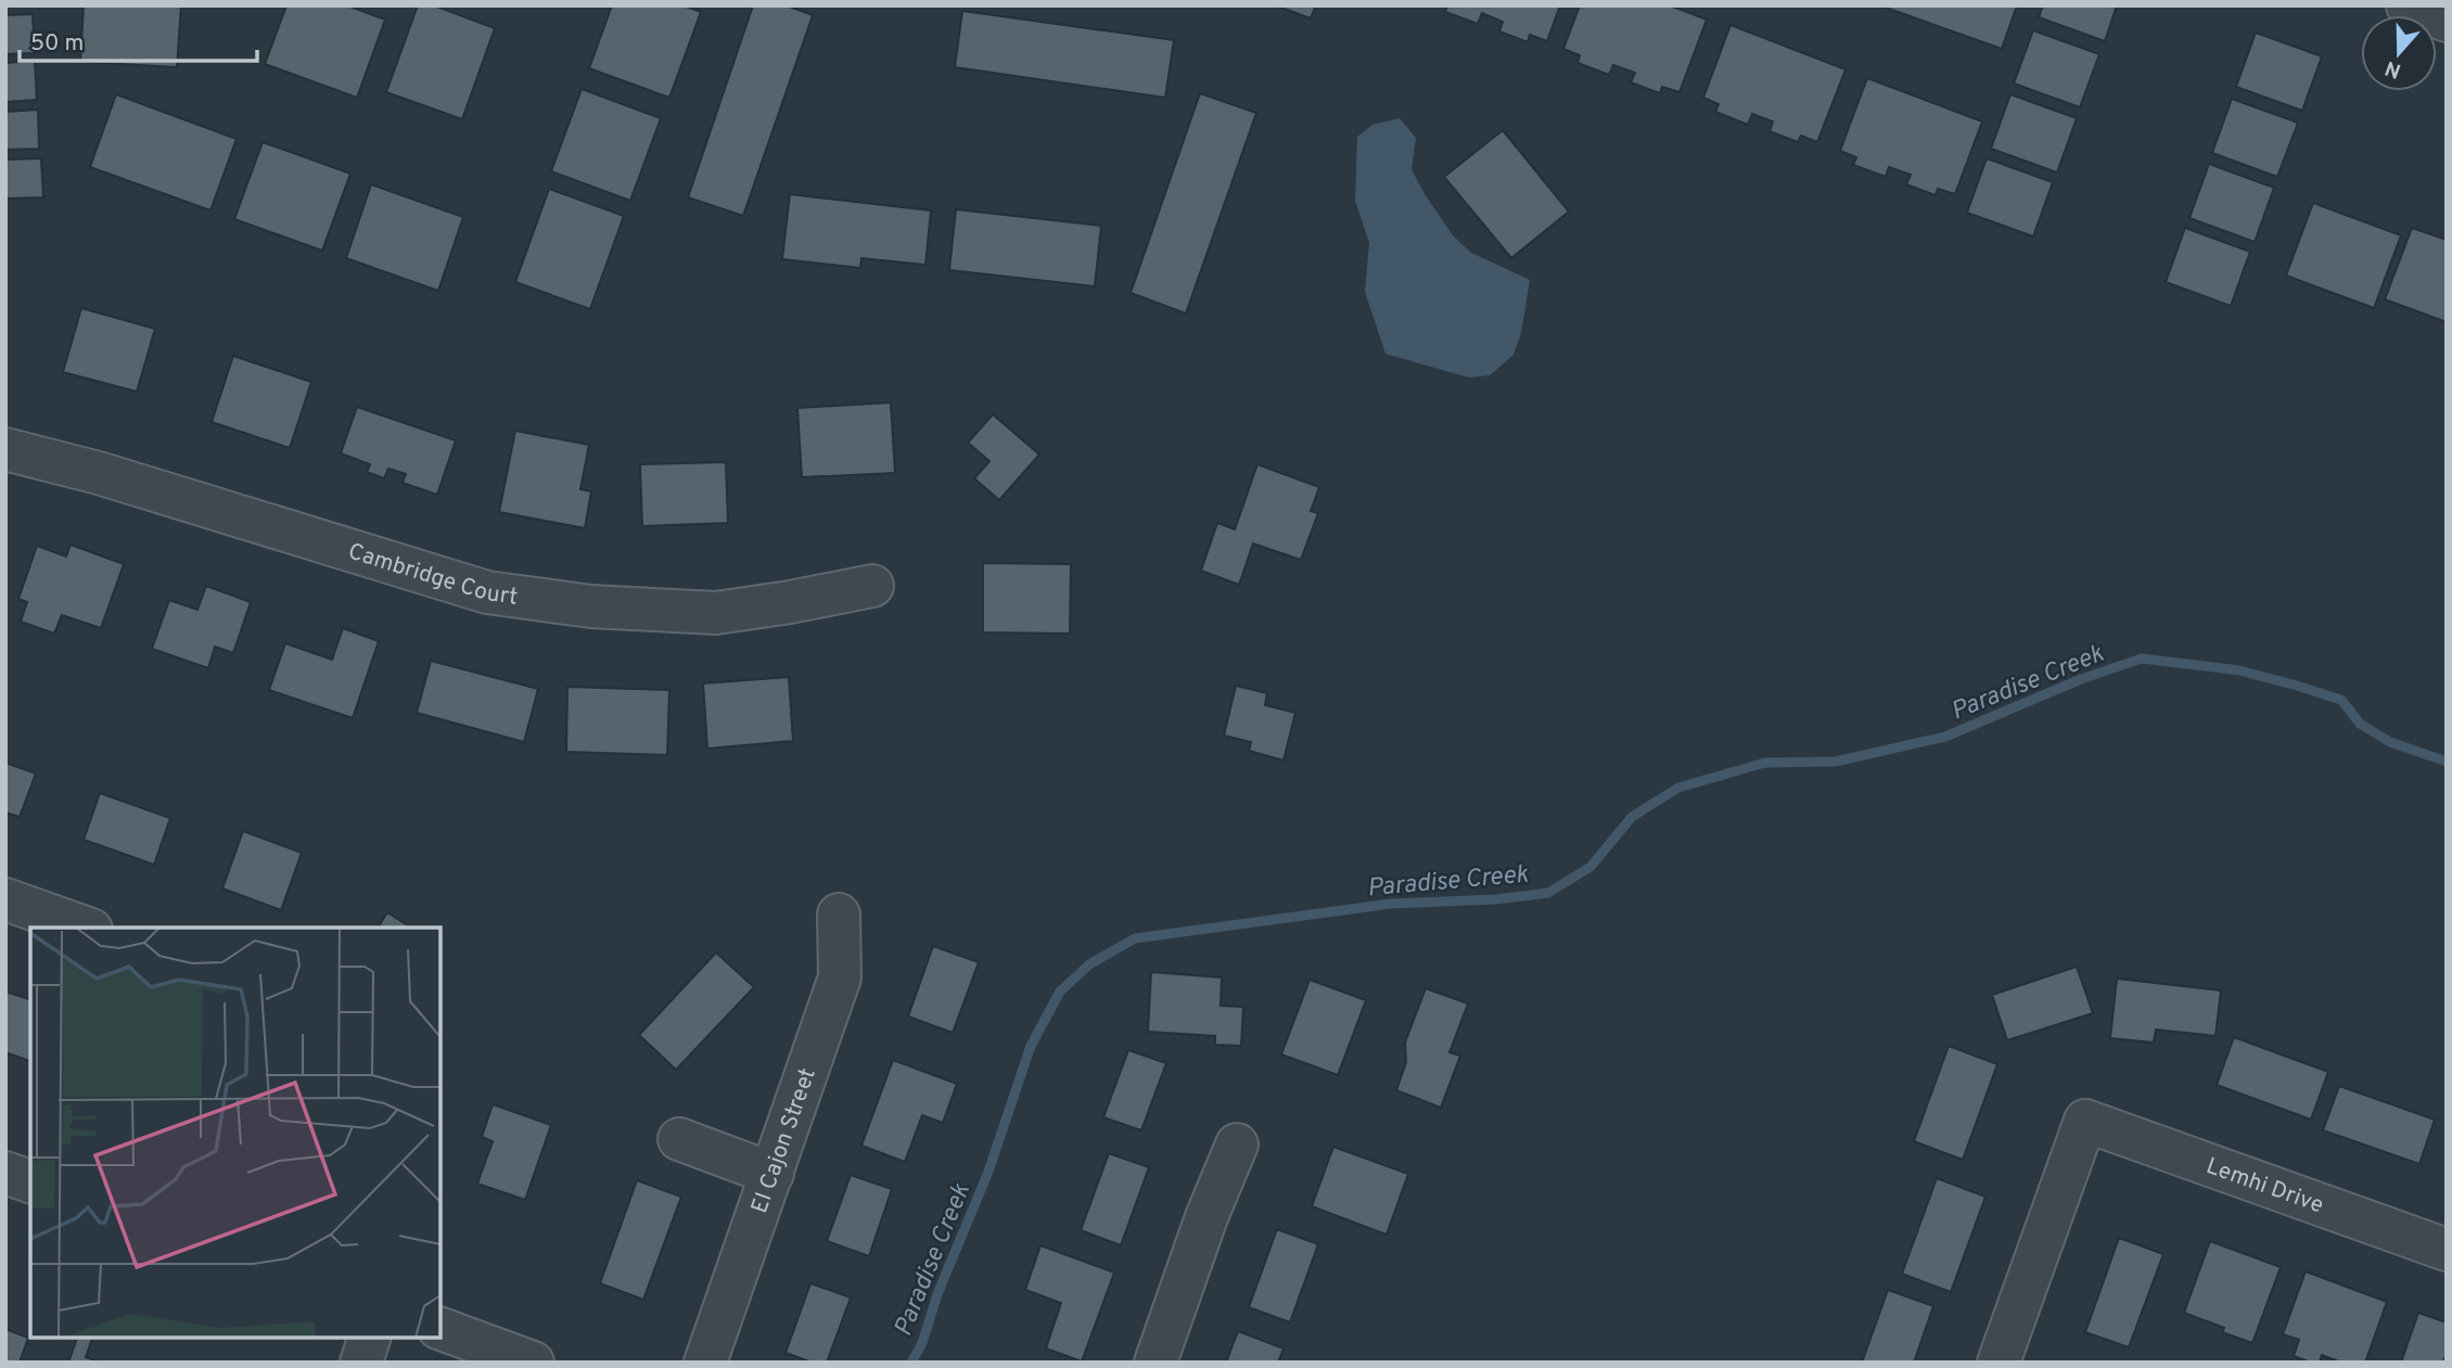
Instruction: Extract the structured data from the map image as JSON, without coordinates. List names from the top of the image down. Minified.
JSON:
{"streets":{"street":["Cambridge Court","El Cajon Street","Lemhi Drive"]},"water":["Paradise Creek"],"scale_bar":"50 m","north":"bottom"}
